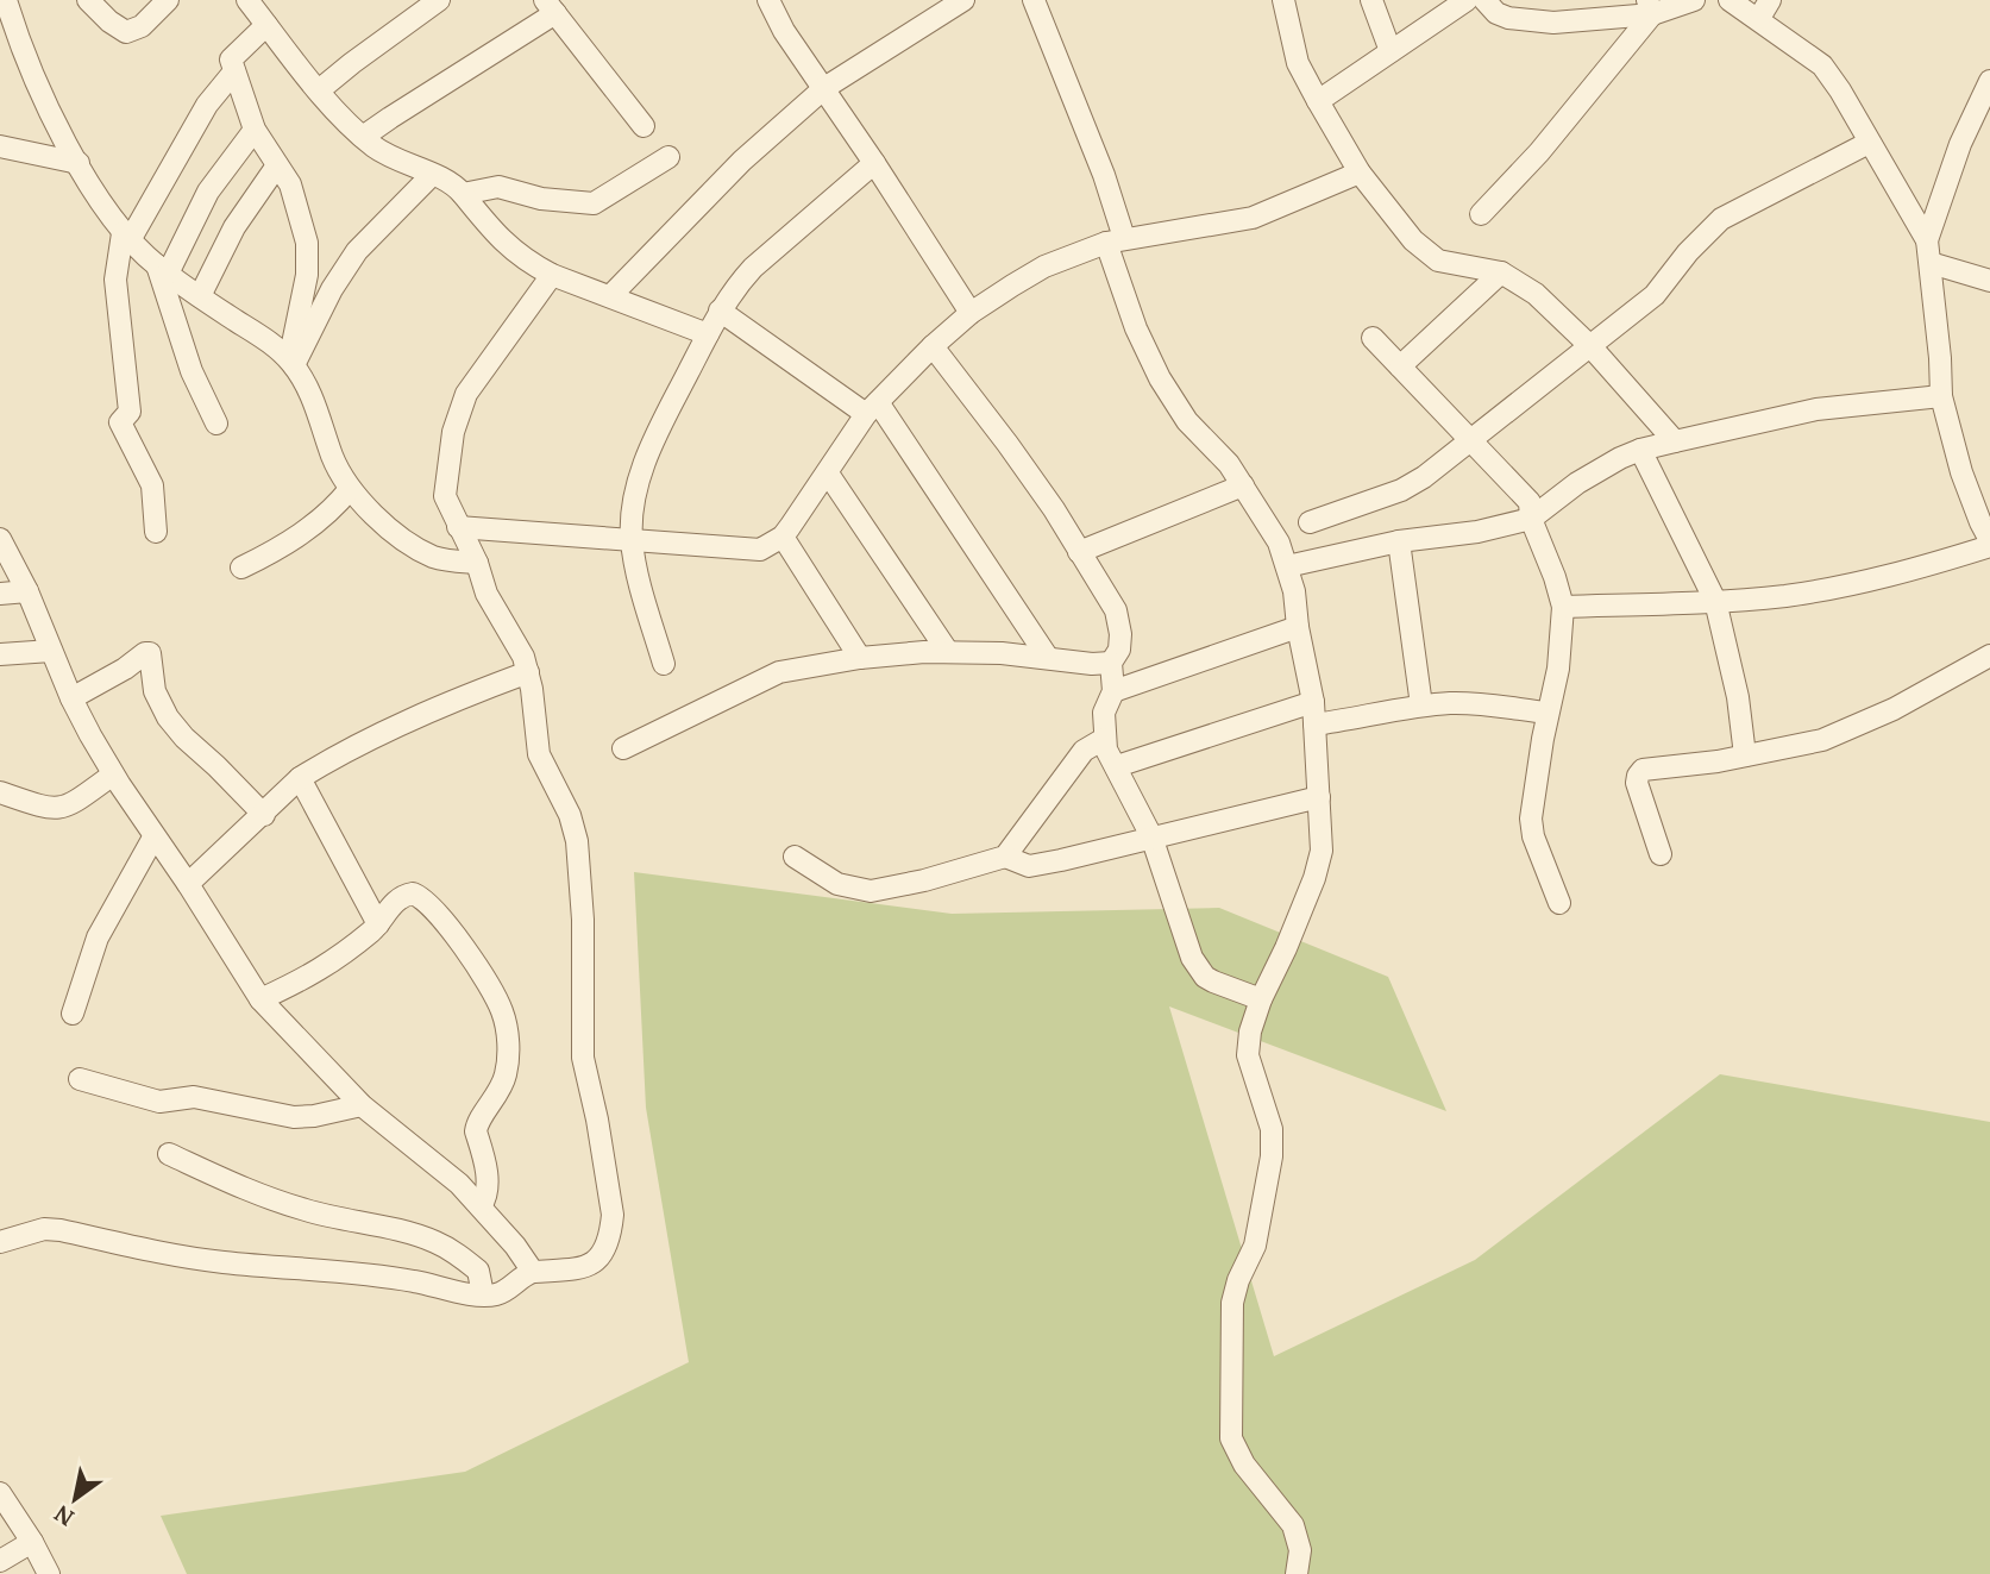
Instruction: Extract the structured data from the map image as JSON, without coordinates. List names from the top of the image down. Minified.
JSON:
{"north":"bottom left"}
